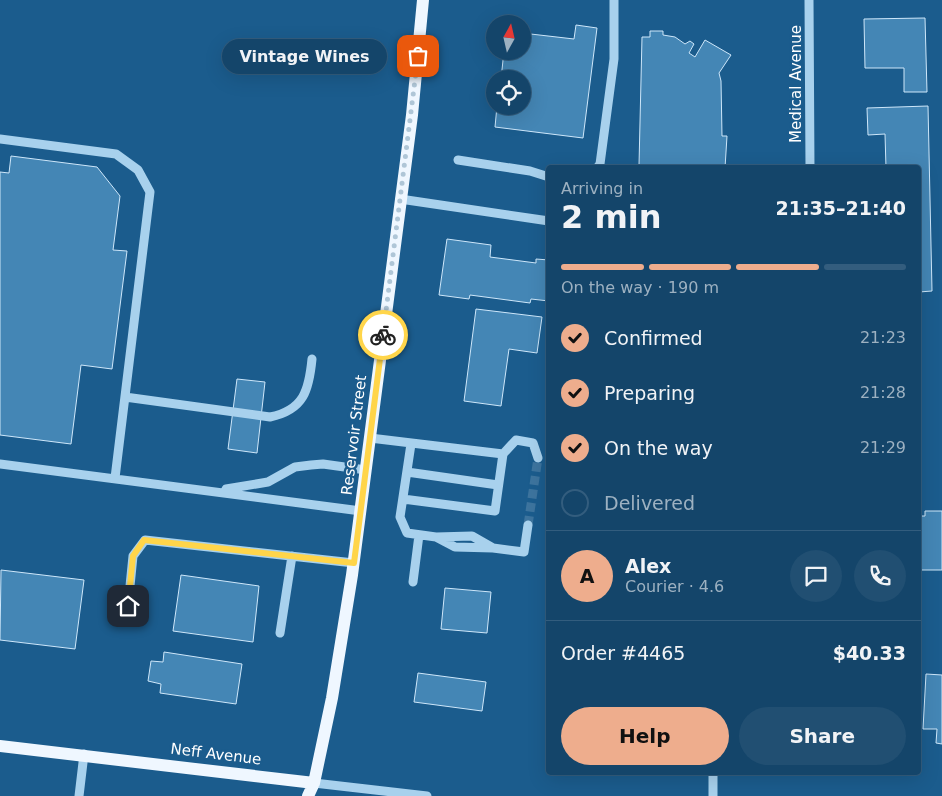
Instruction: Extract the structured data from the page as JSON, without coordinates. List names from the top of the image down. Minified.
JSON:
{"streets":{"main road":["Reservoir Street","Neff Avenue"],"street":["Medical Avenue"]},"crossings":[["Reservoir Street","Neff Avenue"]],"places":["Vintage Wines"],"north":"top","page":{"bubble":"Vintage Wines","heading":["2 min","Arriving in","21:35–21:40"],"panel":["Alex","Courier · 4.6","Order #4465","$40.33"],"bar":"On the way · 190 m","list":[["Confirmed","21:23"],["Preparing","21:28"],["On the way","21:29"],"Delivered"],"round":"A","buttons":["Help","Share"]}}
